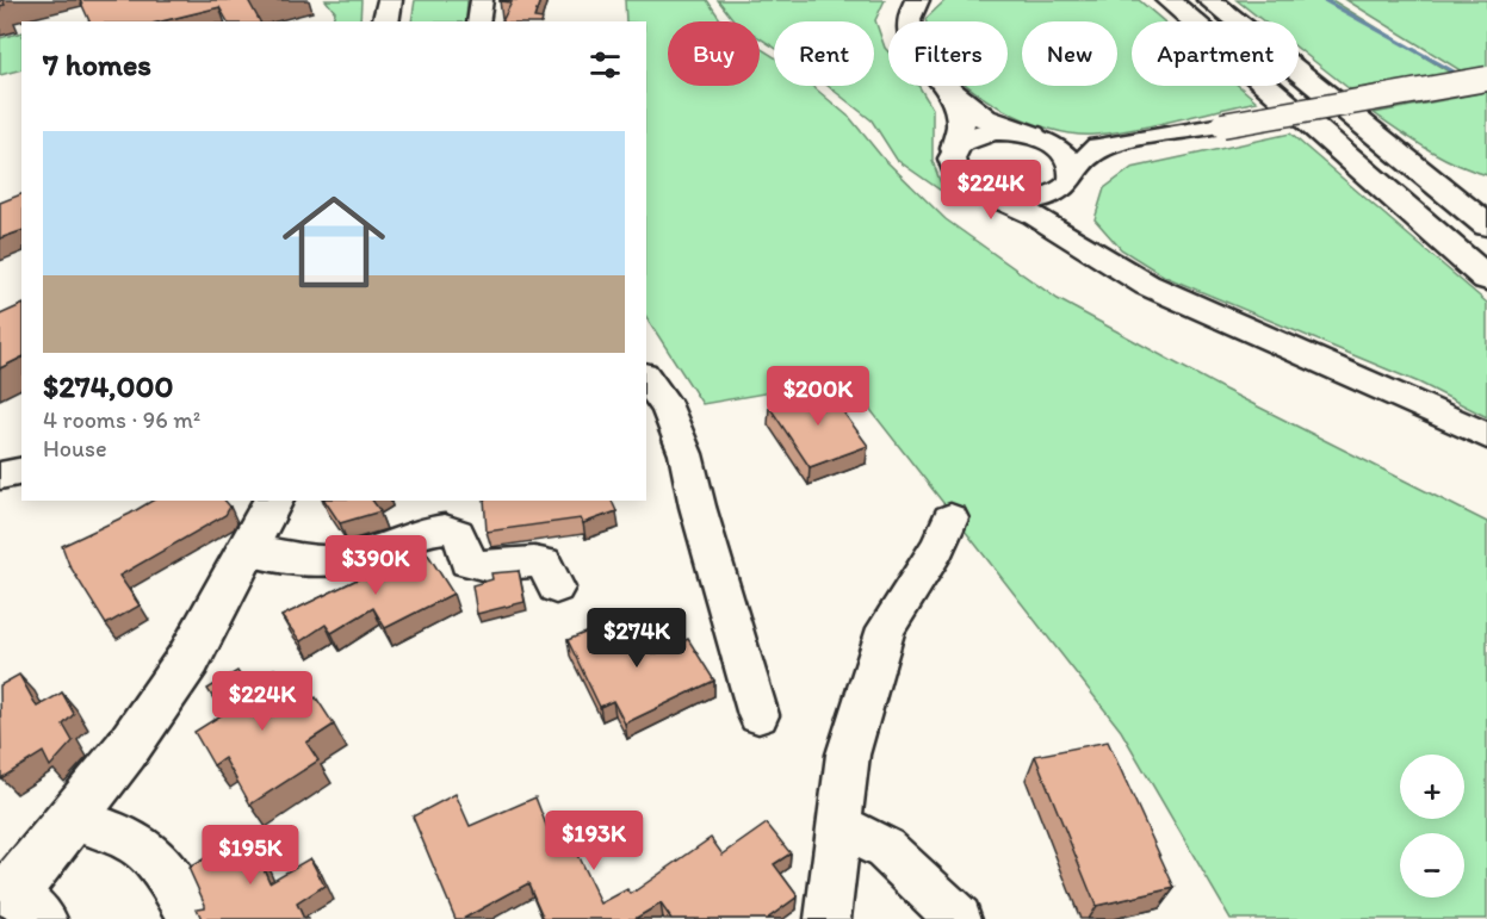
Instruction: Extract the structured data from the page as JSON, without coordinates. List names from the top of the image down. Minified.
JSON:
{"page":{"chip":["Buy","Rent","Filters","New","Apartment"],"heading":"7 homes","list":[{"name":"$274,000","note":"4 rooms · 96 m² · House"}],"price":["$224K","$200K","$390K","$274K","$224K","$193K","$195K"],"map_buttons":["+","−"]}}
